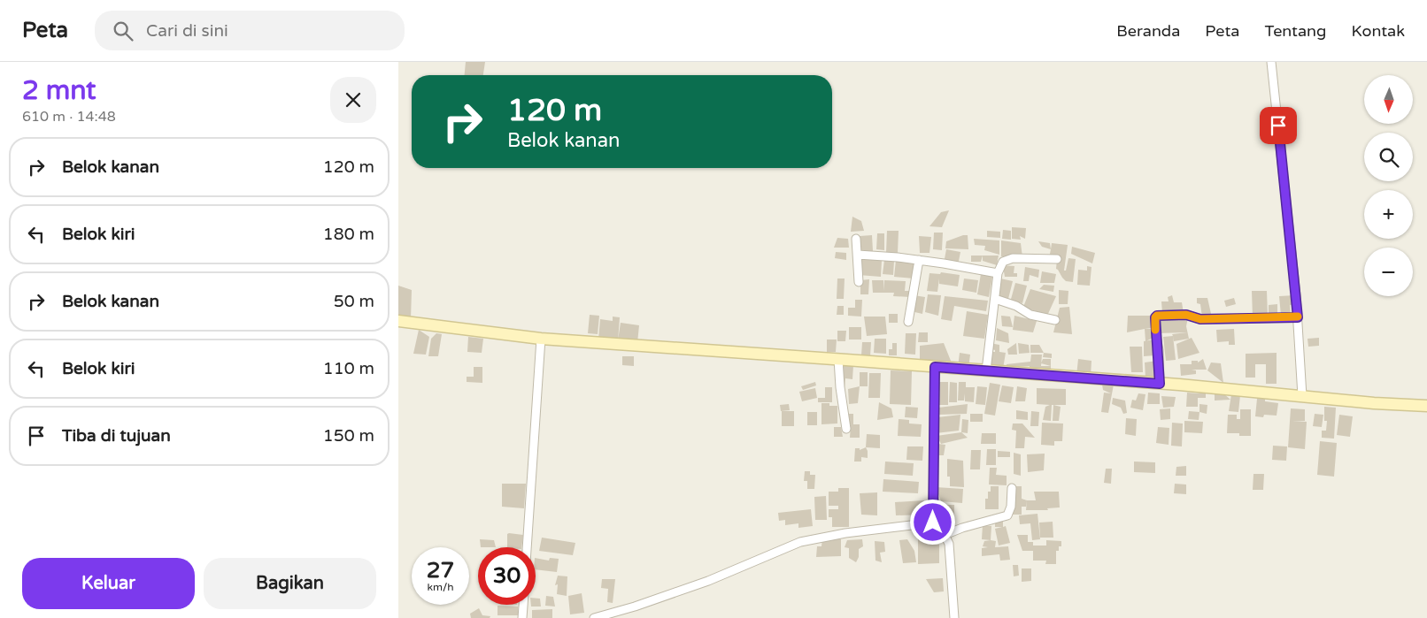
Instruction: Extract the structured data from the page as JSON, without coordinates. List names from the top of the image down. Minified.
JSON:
{"north":"bottom","page":{"header":"Peta","search":"Cari di sini","nav":["Beranda","Peta","Tentang","Kontak"],"heading":["2 mnt","610 m · 14:48"],"map_buttons":["+","−"],"turn":["120 m","Belok kanan"],"list":[{"name":"Belok kanan","value":"120 m"},{"name":"Belok kiri","value":"180 m"},{"name":"Belok kanan","value":"50 m"},{"name":"Belok kiri","value":"110 m"},{"name":"Tiba di tujuan","value":"150 m"}],"speed":"27 km/h","limit":"30","buttons":["Keluar","Bagikan"]}}
